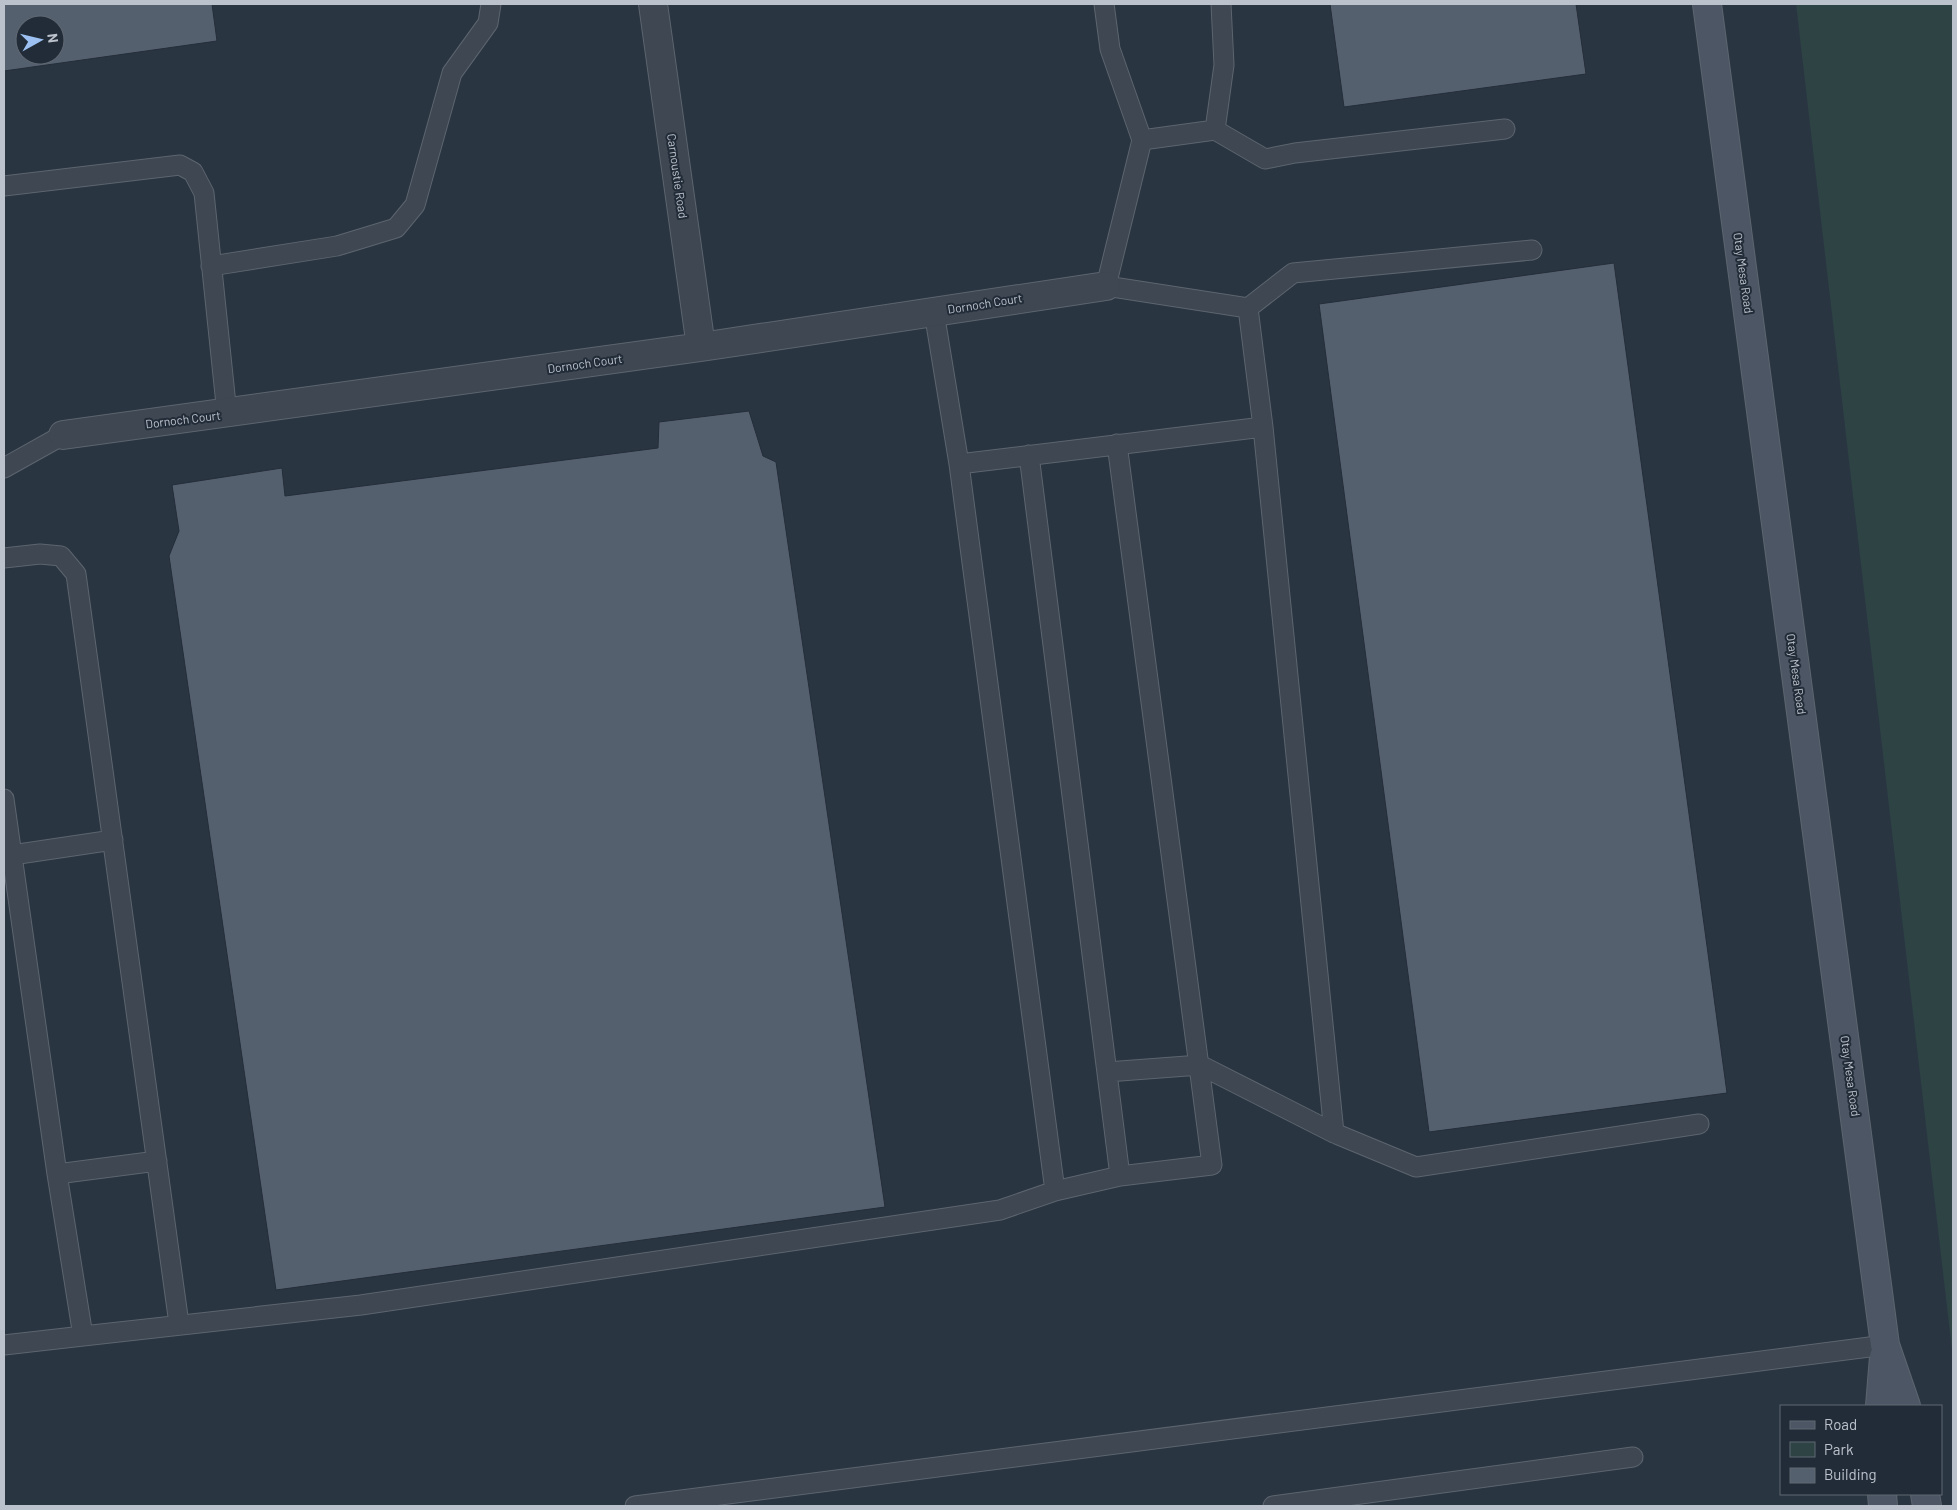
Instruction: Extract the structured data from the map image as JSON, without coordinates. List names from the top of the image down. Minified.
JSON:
{"streets":{"main road":["Otay Mesa Road"],"street":["Carnoustie Road","Dornoch Court"]},"crossings":[["Carnoustie Road","Dornoch Court"]],"legend":["Road","Park","Building"],"north":"right"}
